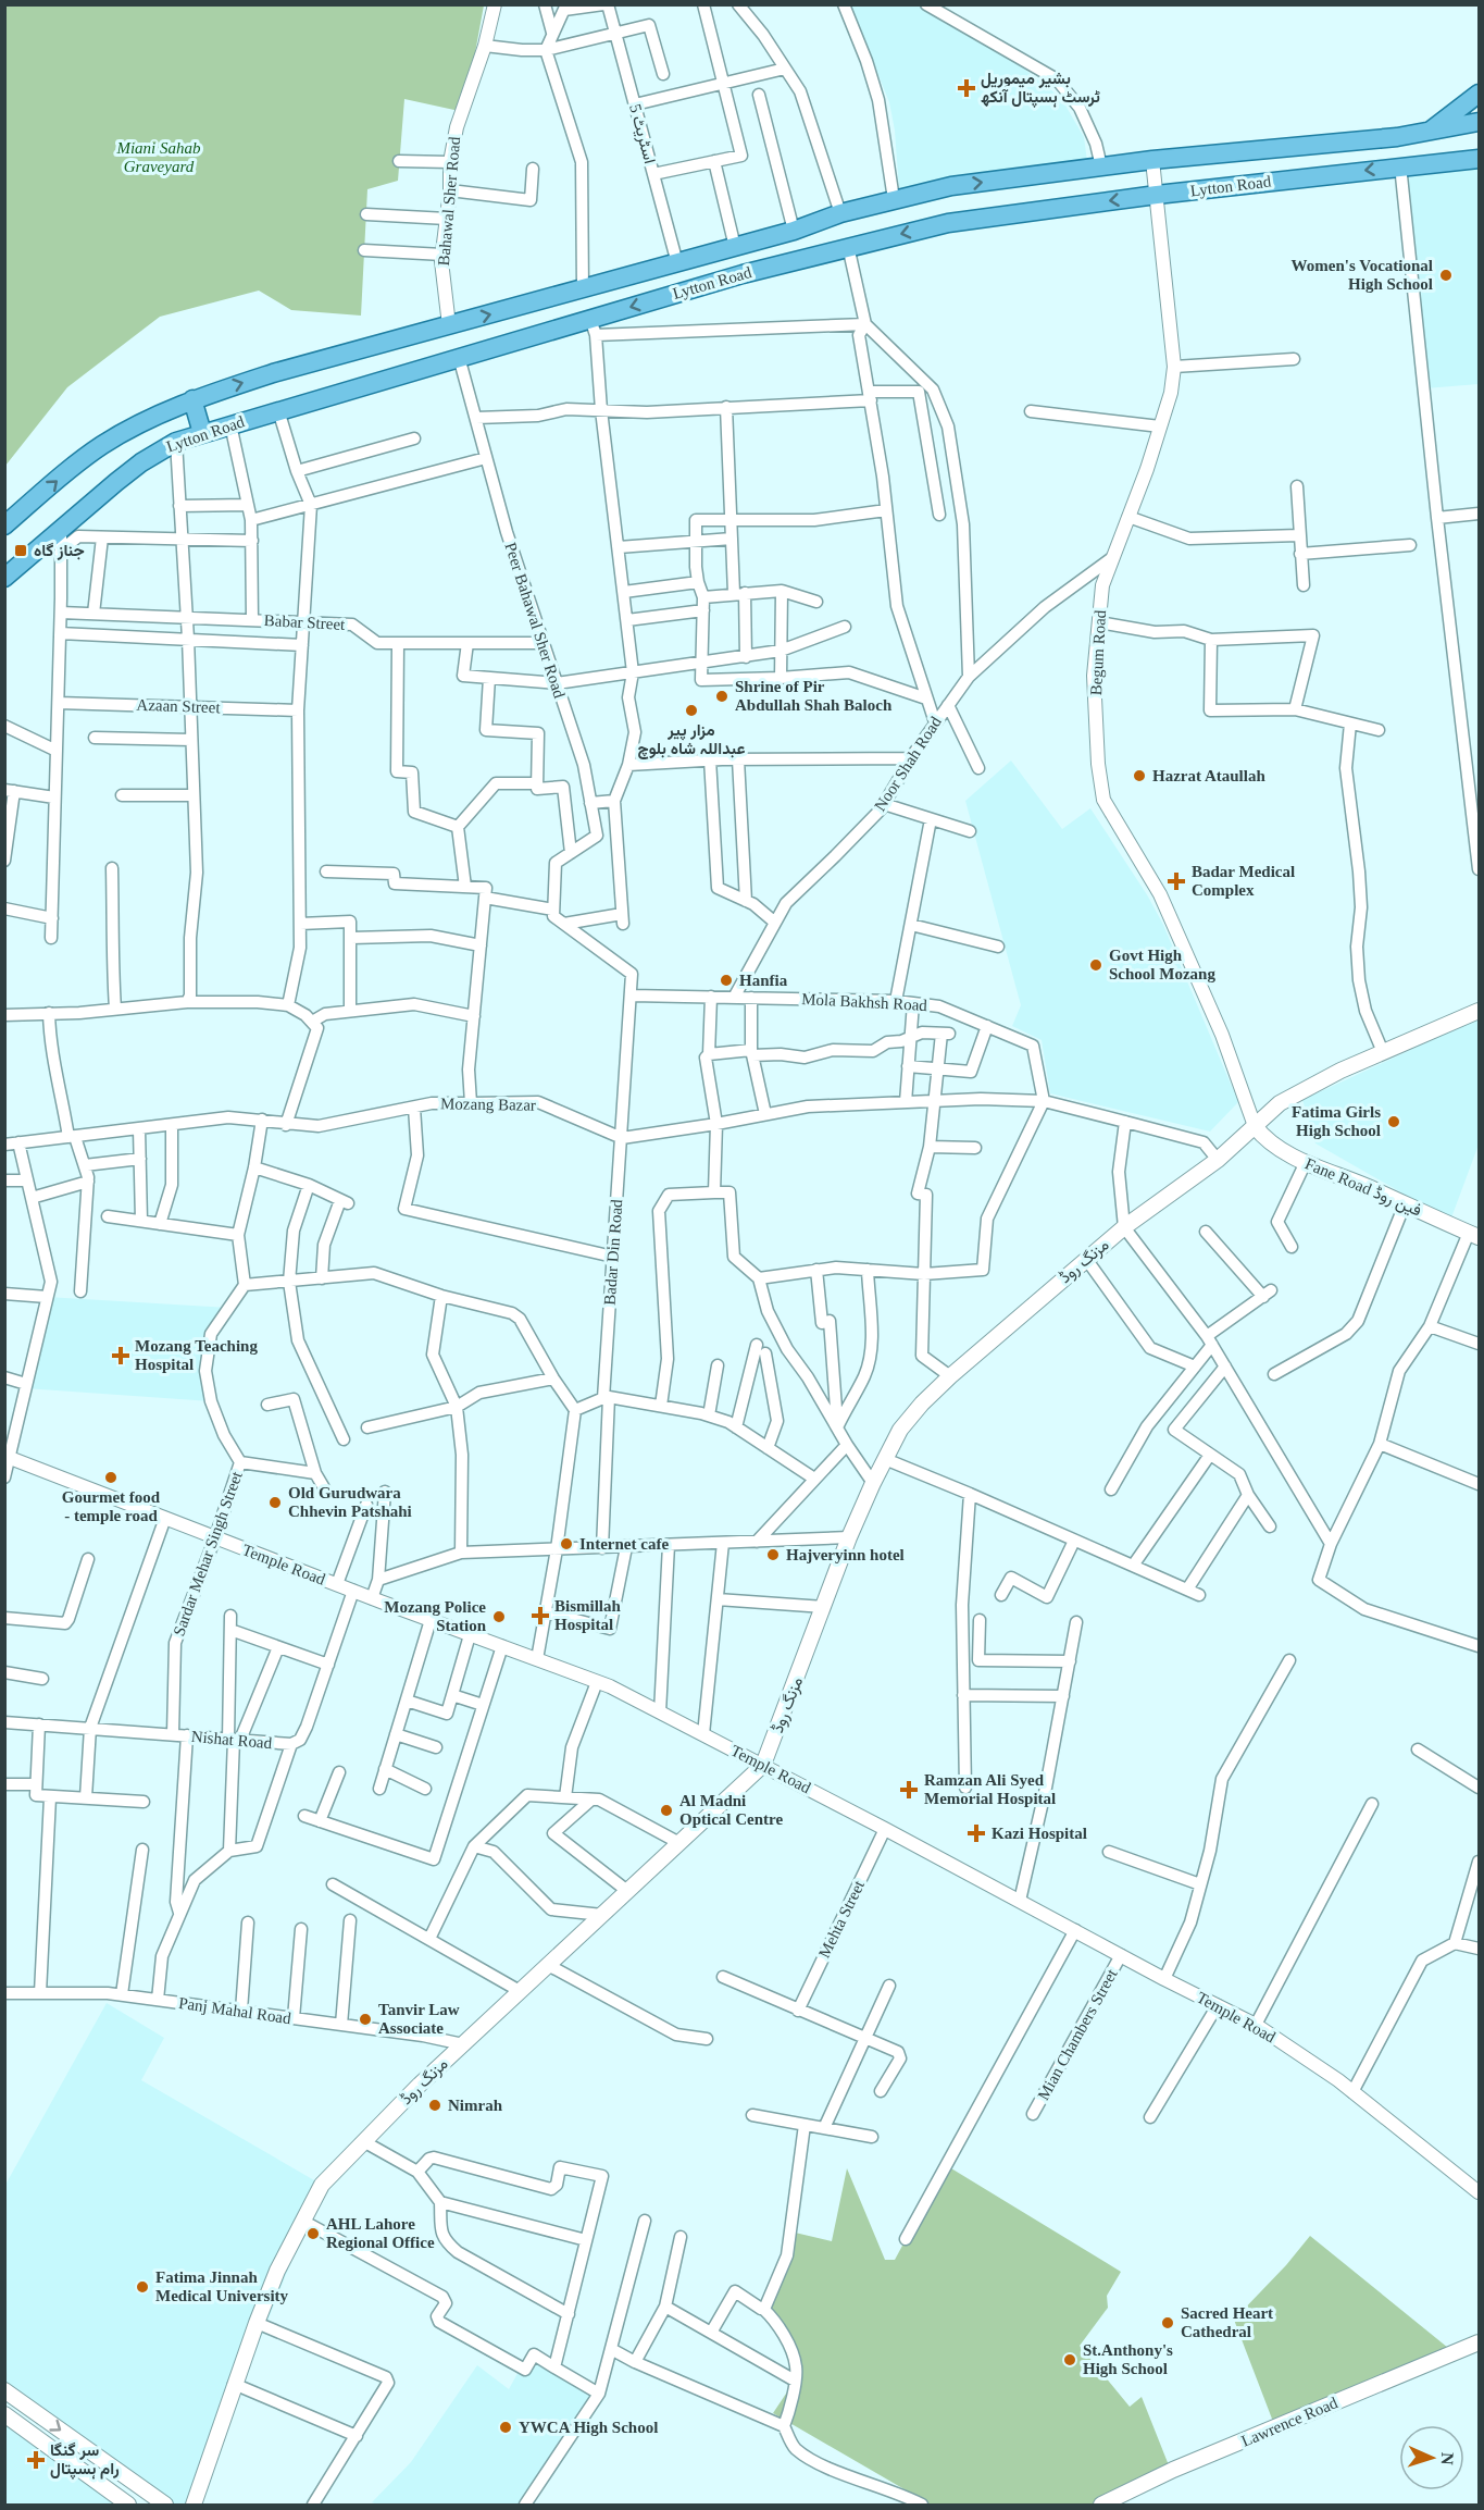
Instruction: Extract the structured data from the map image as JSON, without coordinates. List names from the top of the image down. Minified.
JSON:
{"streets":{"main road":["Lytton Road","Fane Road فین روڈ","مزنگ روڈ","Lawrence Road"],"street":["اسٹریٹ 5","Bahawal Sher Road","Peer Bahawal Sher Road","Babar Street","Begum Road","Azaan Street","Noor Shah Road","Mola Bakhsh Road","Mozang Bazar","Badar Din Road","Sardar Mehar Singh Street","Temple Road","Nishat Road","Mehta Street","Panj Mahal Road","Mian Chambers Street"]},"crossings":[["اسٹریٹ 5","Lytton Road"],["Lytton Road","Bahawal Sher Road"],["Lytton Road","Peer Bahawal Sher Road"],["Lytton Road","Begum Road"],["Peer Bahawal Sher Road","Babar Street"],["Peer Bahawal Sher Road","Badar Din Road"],["Begum Road","Noor Shah Road"],["Begum Road","Fane Road فین روڈ"],["Begum Road","مزنگ روڈ"],["Noor Shah Road","Mola Bakhsh Road"],["Mola Bakhsh Road","Badar Din Road"],["Mozang Bazar","Badar Din Road"],["Fane Road فین روڈ","مزنگ روڈ"],["مزنگ روڈ","Temple Road"],["مزنگ روڈ","Panj Mahal Road"],["Sardar Mehar Singh Street","Temple Road"],["Sardar Mehar Singh Street","Nishat Road"],["Temple Road","Nishat Road"],["Temple Road","Mehta Street"],["Temple Road","Mian Chambers Street"]],"parks":["Miani Sahab Graveyard"],"places":{"health":["بشیر میموریل ٹرسٹ ہسپتال آنکھ","Badar Medical Complex","Mozang Teaching Hospital","Bismillah Hospital","Ramzan Ali Syed Memorial Hospital","Kazi Hospital","سر گنگا رام ہسپتال"],"other":["Women's Vocational High School","Shrine of Pir Abdullah Shah Baloch","مزار پیر عبداللہ شاہ بلوچ","Hazrat Ataullah","Govt High School Mozang","Hanfia","Fatima Girls High School","Gourmet food - temple road","Old Gurudwara Chhevin Patshahi","Internet cafe","Hajveryinn hotel","Mozang Police Station","Al Madni Optical Centre","Tanvir Law Associate","Nimrah","AHL Lahore Regional Office","Fatima Jinnah Medical University","Sacred Heart Cathedral","St.Anthony's High School","YWCA High School"],"transit":["جناز گاہ"]},"north":"right"}
